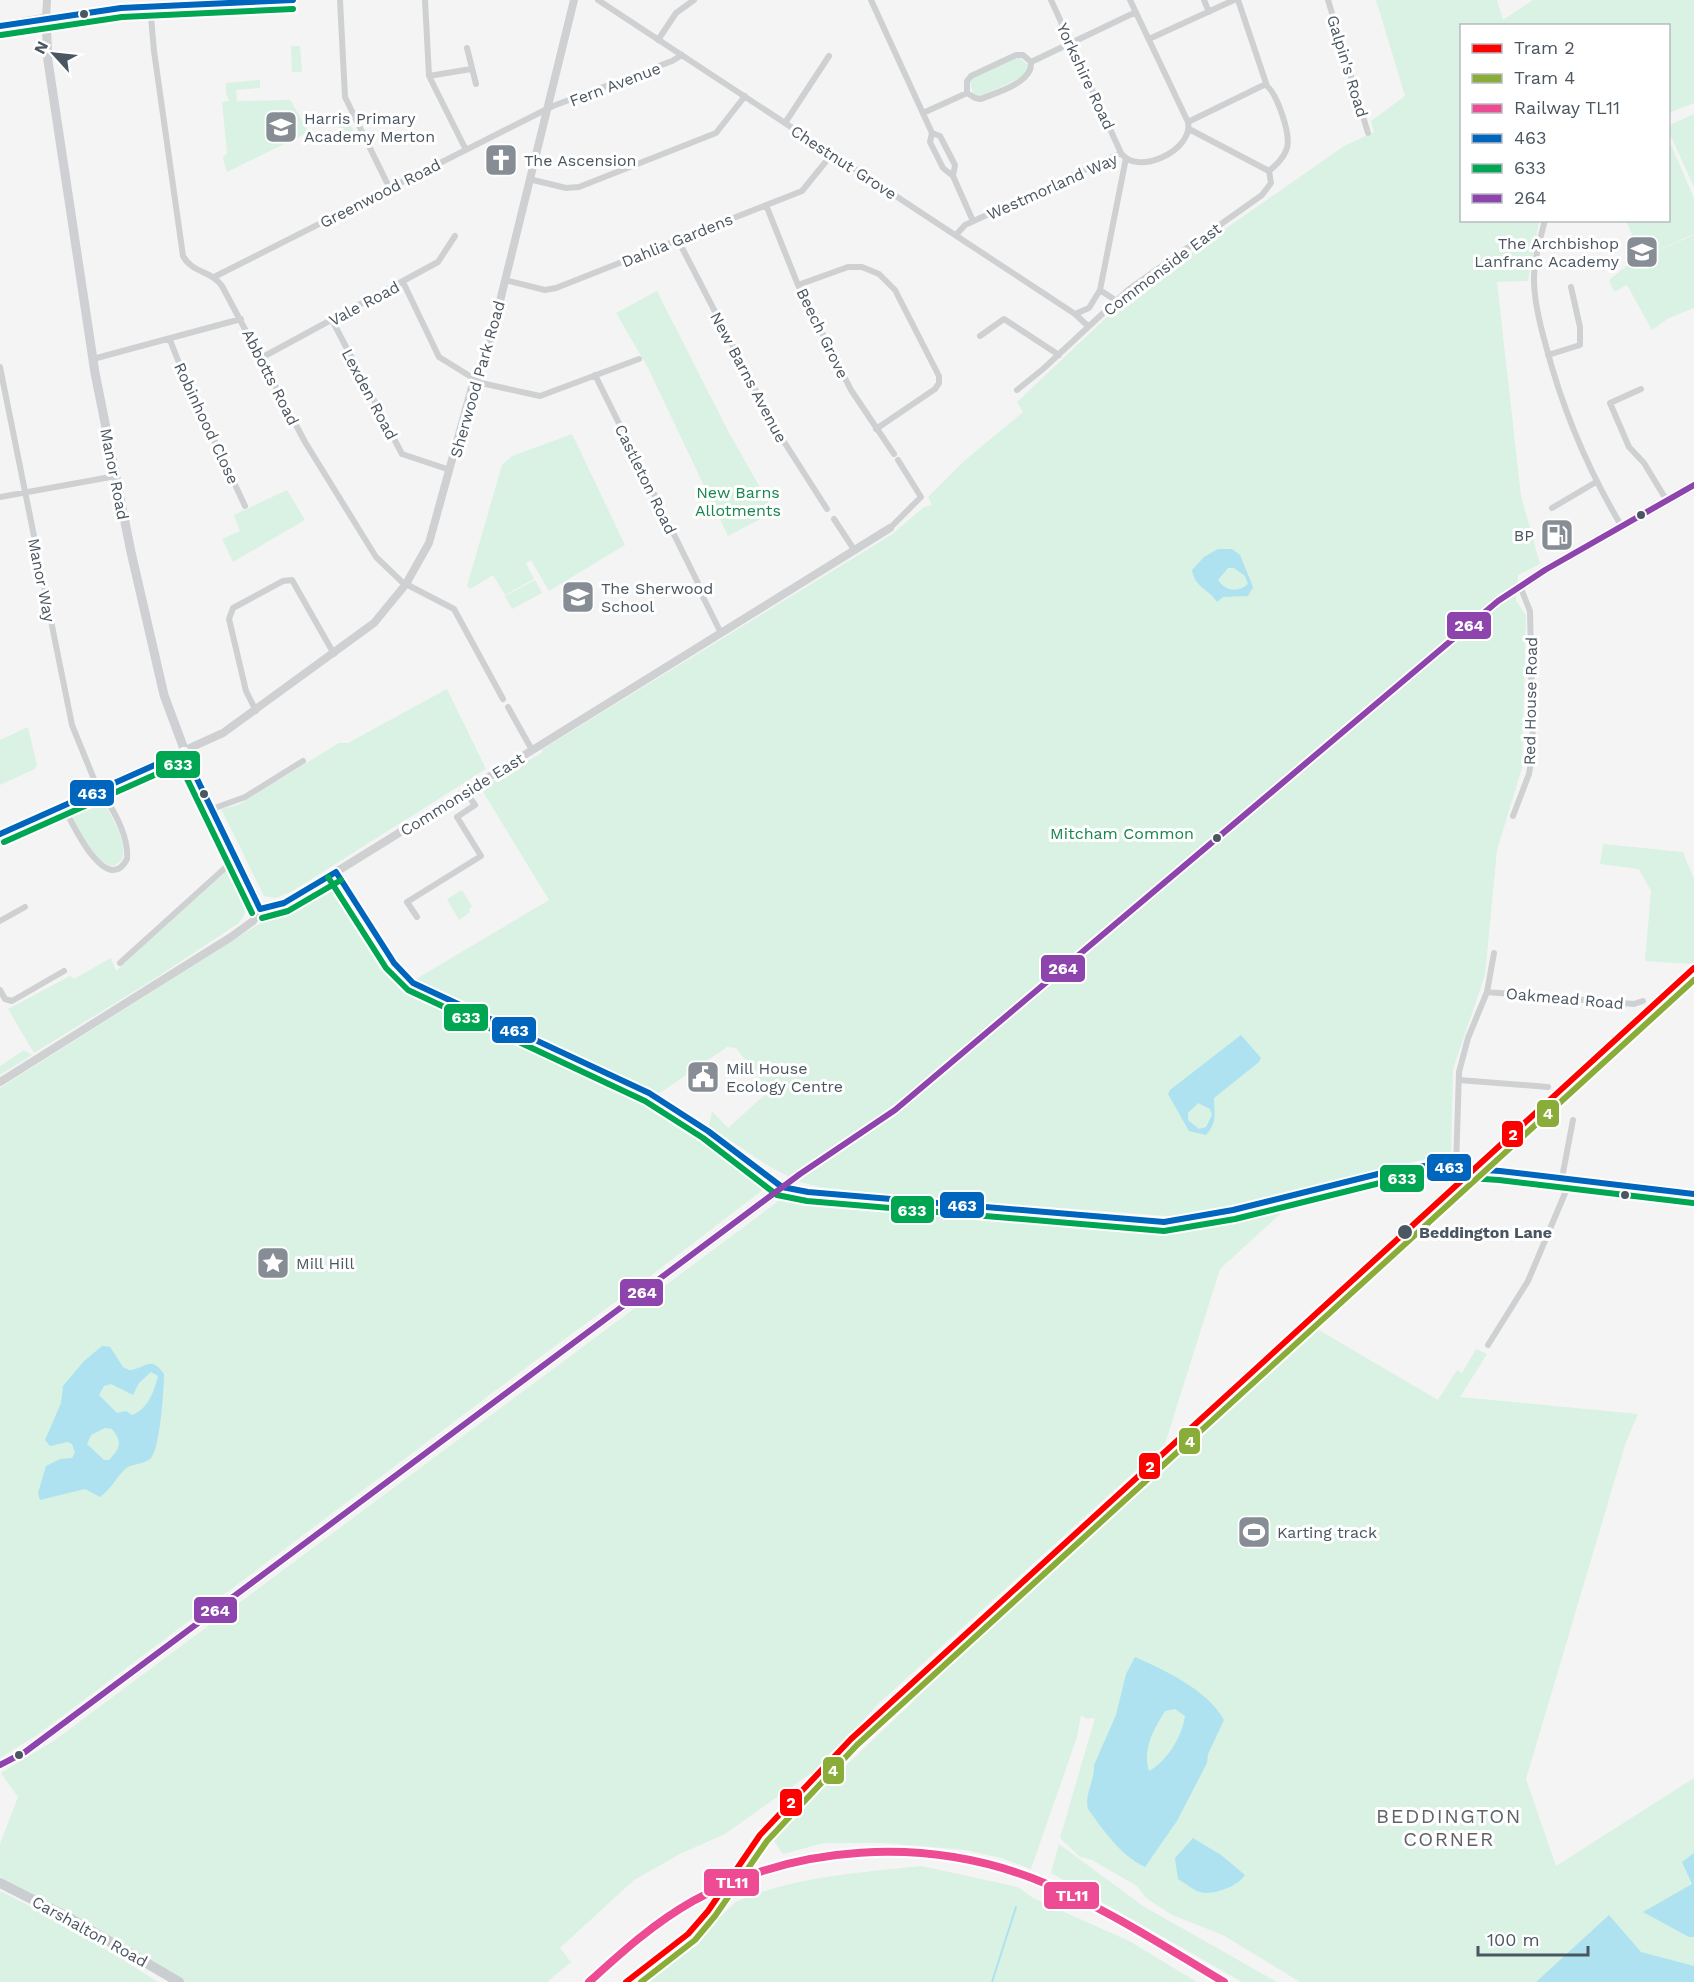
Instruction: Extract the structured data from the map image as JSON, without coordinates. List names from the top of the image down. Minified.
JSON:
{"streets":{"main road":["Commonside East","Manor Road","Carshalton Road"],"street":["Galpin's Road","Yorkshire Road","Fern Avenue","Chestnut Grove","Westmorland Way","Greenwood Road","Dahlia Gardens","Vale Road","Beech Grove","Abbotts Road","New Barns Avenue","Sherwood Park Road","Lexden Road","Robinhood Close","Castleton Road","Manor Way","Red House Road","Oakmead Road"]},"crossings":[["Yorkshire Road","Westmorland Way"],["Fern Avenue","Chestnut Grove"],["Fern Avenue","Greenwood Road"],["Fern Avenue","Sherwood Park Road"],["Chestnut Grove","Westmorland Way"],["Chestnut Grove","Dahlia Gardens"],["Chestnut Grove","Commonside East"],["Westmorland Way","Commonside East"],["Greenwood Road","Abbotts Road"],["Greenwood Road","Sherwood Park Road"],["Dahlia Gardens","Beech Grove"],["Dahlia Gardens","New Barns Avenue"],["Dahlia Gardens","Sherwood Park Road"],["Commonside East","Beech Grove"],["Commonside East","Manor Road"],["Vale Road","Abbotts Road"],["Vale Road","Lexden Road"],["Abbotts Road","Sherwood Park Road"],["Sherwood Park Road","Lexden Road"],["Sherwood Park Road","Manor Road"],["Sherwood Park Road","Manor Way"]],"districts":["BEDDINGTON CORNER"],"parks":["New Barns Allotments","Mitcham Common"],"places":{"school or university":["Harris Primary Academy Merton","The Archbishop Lanfranc Academy","The Sherwood School"],"church":["The Ascension"],"fuel station":["BP"],"public building":["Mill House Ecology Centre"],"other":["Beddington Lane"],"place":["Mill Hill"],"sports":["Karting track"]},"lines":["transit line 463","transit line 633","transit line 264","tram line 2","tram line 4","rail line TL11"],"legend":["Tram 2","Tram 4","Railway TL11","463","633","264"],"scale_bar":"100 m","north":"top left"}
